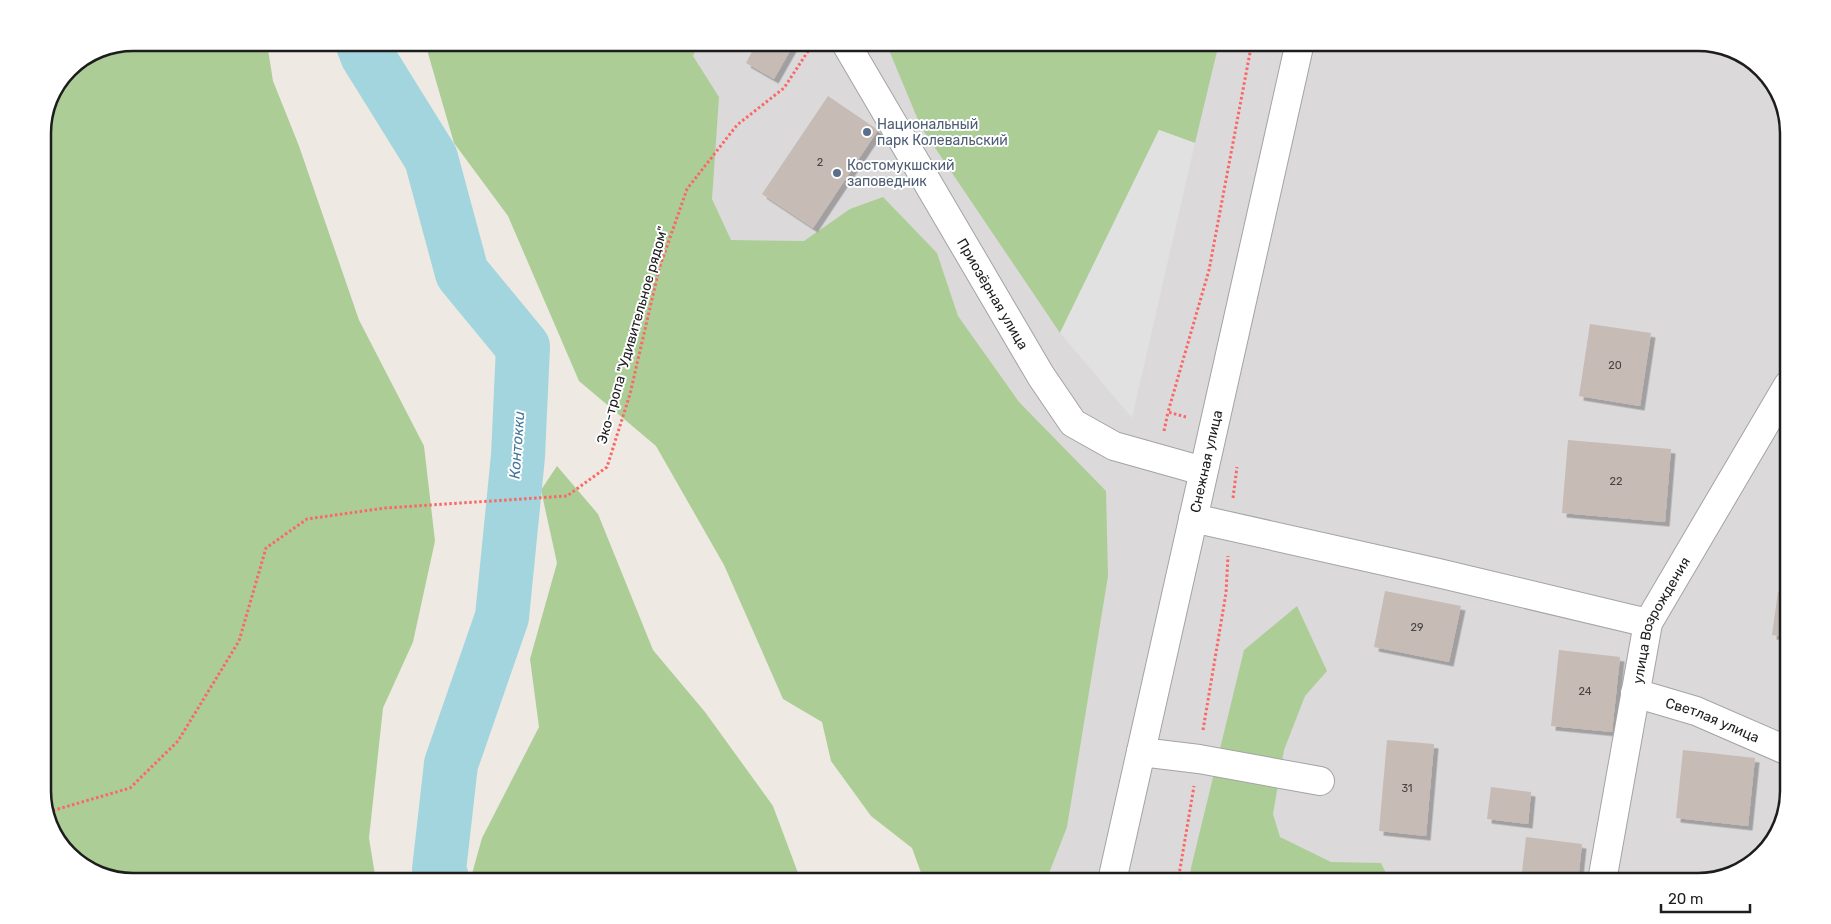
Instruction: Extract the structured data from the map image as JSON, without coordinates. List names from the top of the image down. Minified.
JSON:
{"streets":{"street":["Приозёрная улица","Снежная улица","улица Возрождения","Светлая улица"],"path":["Эко-тропа \"Удивительное рядом\""]},"crossings":[["Приозёрная улица","Снежная улица"],["улица Возрождения","Светлая улица"]],"water":["Контокки"],"places":["Национальный парк Колевальский","Костомукшский заповедник"],"house_numbers":["2","20","22","29","24","31"],"scale_bar":"20 m"}
